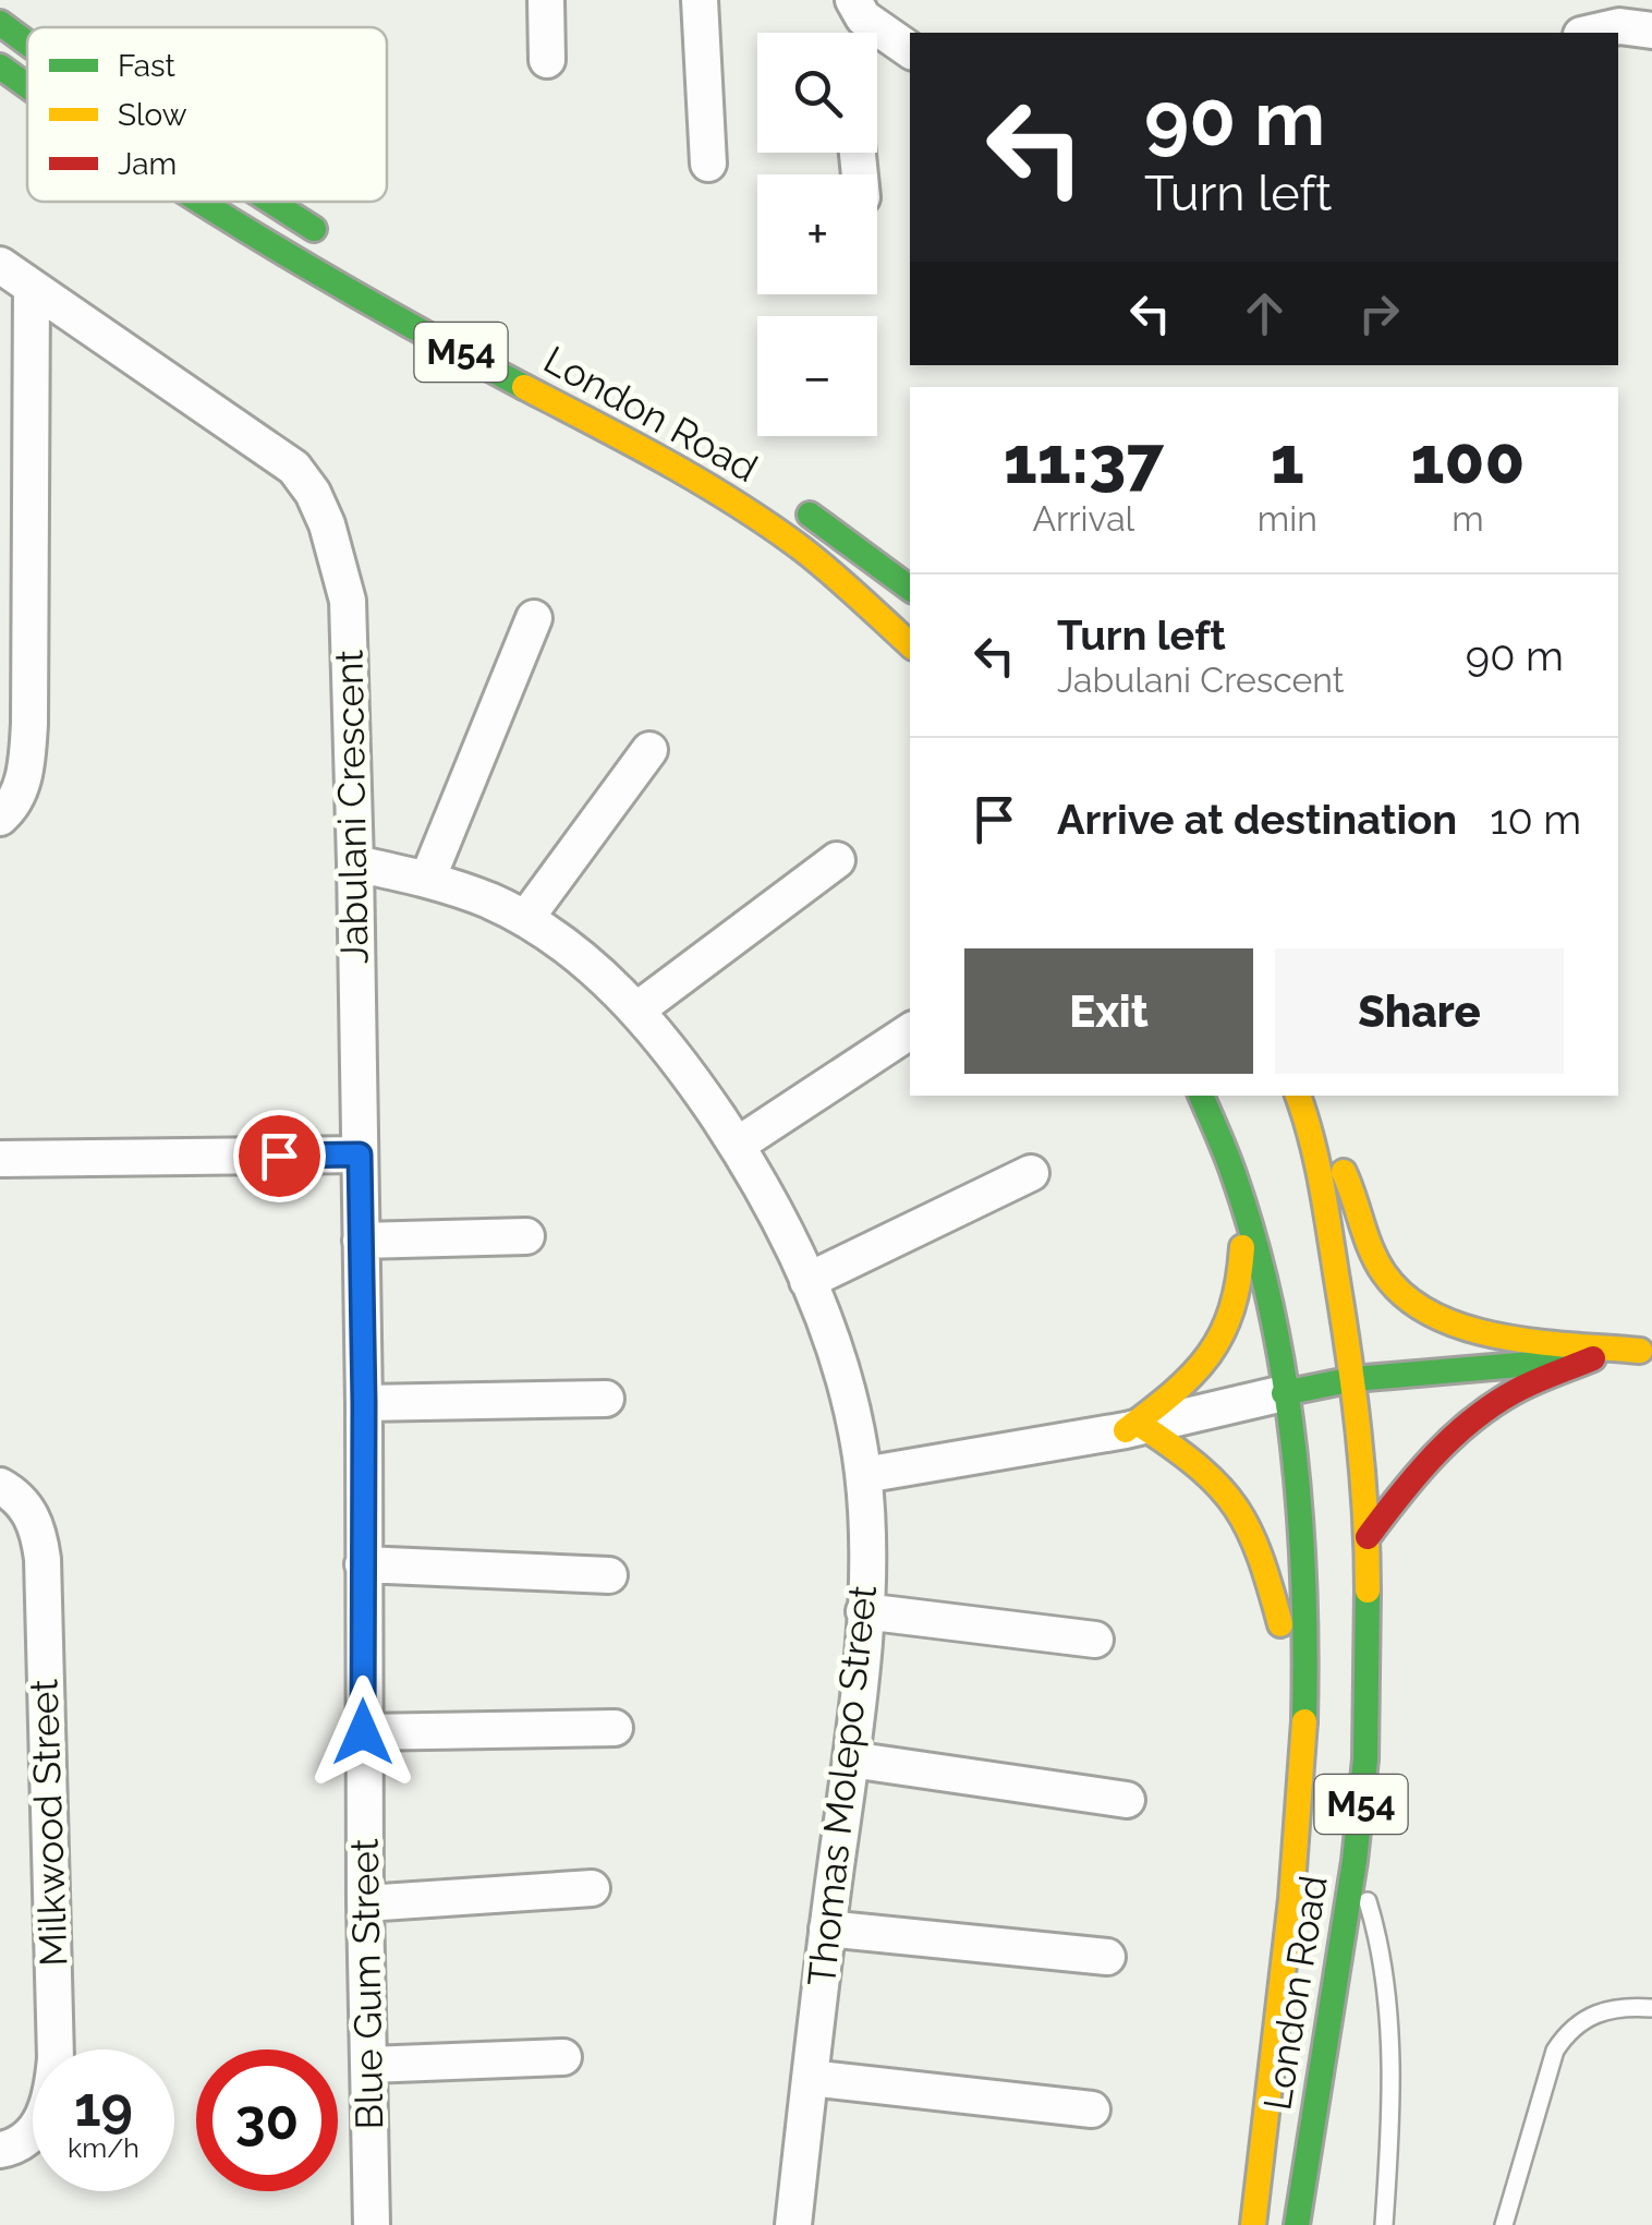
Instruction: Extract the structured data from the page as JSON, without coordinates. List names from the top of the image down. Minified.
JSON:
{"streets":{"main road":["M54","London Road"],"street":["Jabulani Crescent","Thomas Molepo Street","Milkwood Street","Blue Gum Street"]},"crossings":[["Jabulani Crescent","Thomas Molepo Street"],["Jabulani Crescent","Blue Gum Street"]],"legend":["Fast","Slow","Jam"],"page":{"map_buttons":["+","−"],"turn":["90 m","Turn left"],"eta":["11:37","Arrival","1","min","100","m"],"list":[{"name":"Turn left","note":"Jabulani Crescent","value":"90 m"},{"name":"Arrive at destination","value":"10 m"}],"buttons":["Exit","Share"],"speed":"19 km/h","limit":"30"}}
